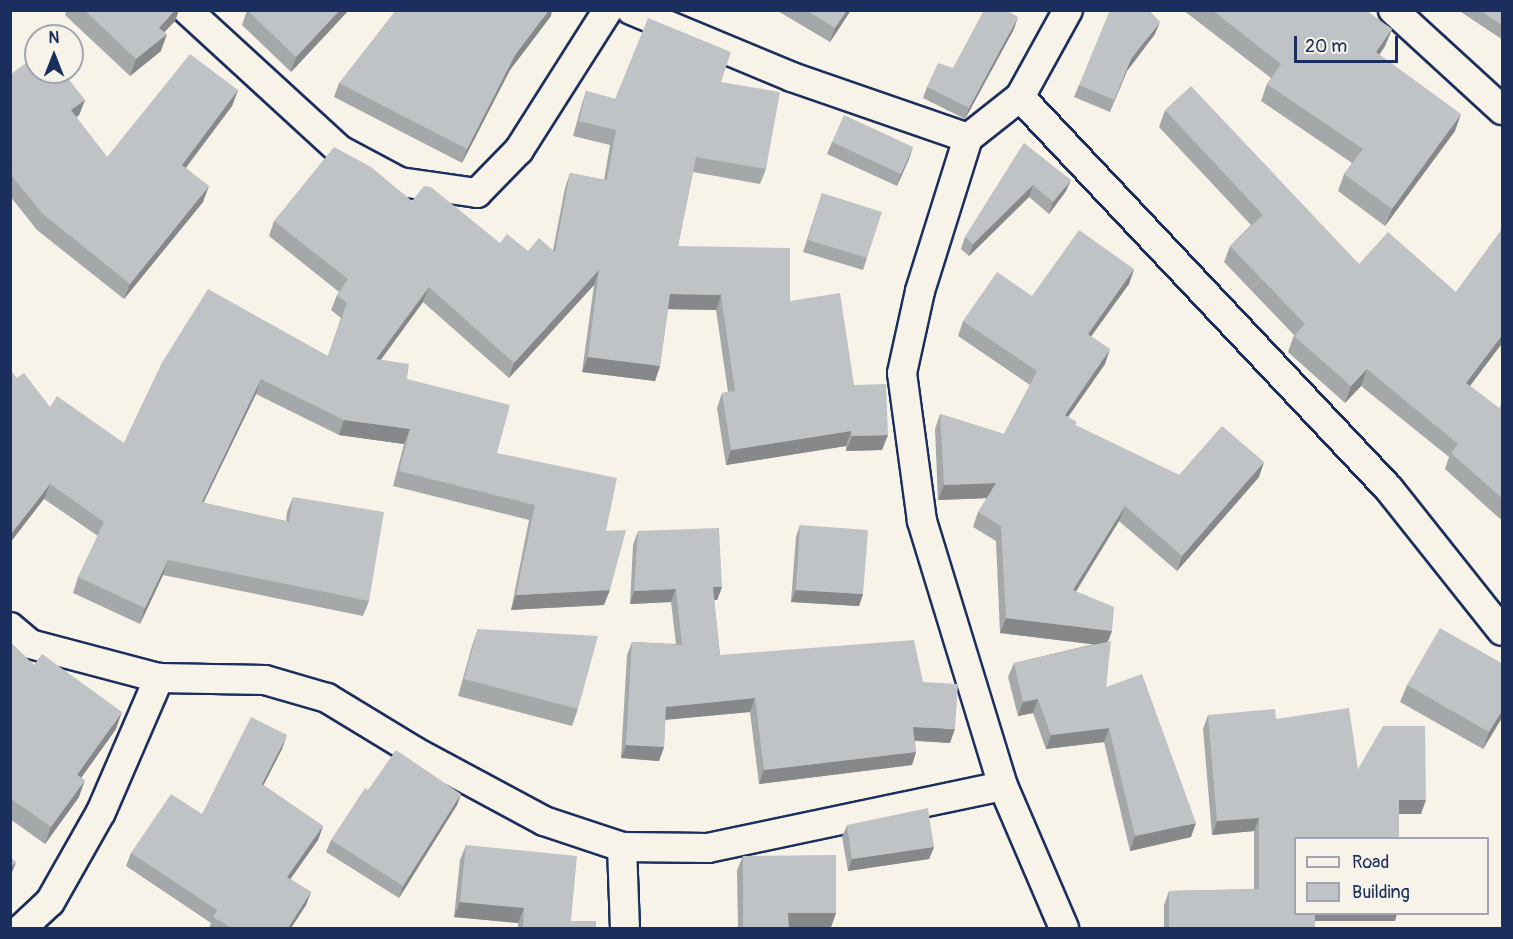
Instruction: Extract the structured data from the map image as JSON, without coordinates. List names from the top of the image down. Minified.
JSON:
{"legend":["Road","Building"],"scale_bar":"20 m","north":"top"}
